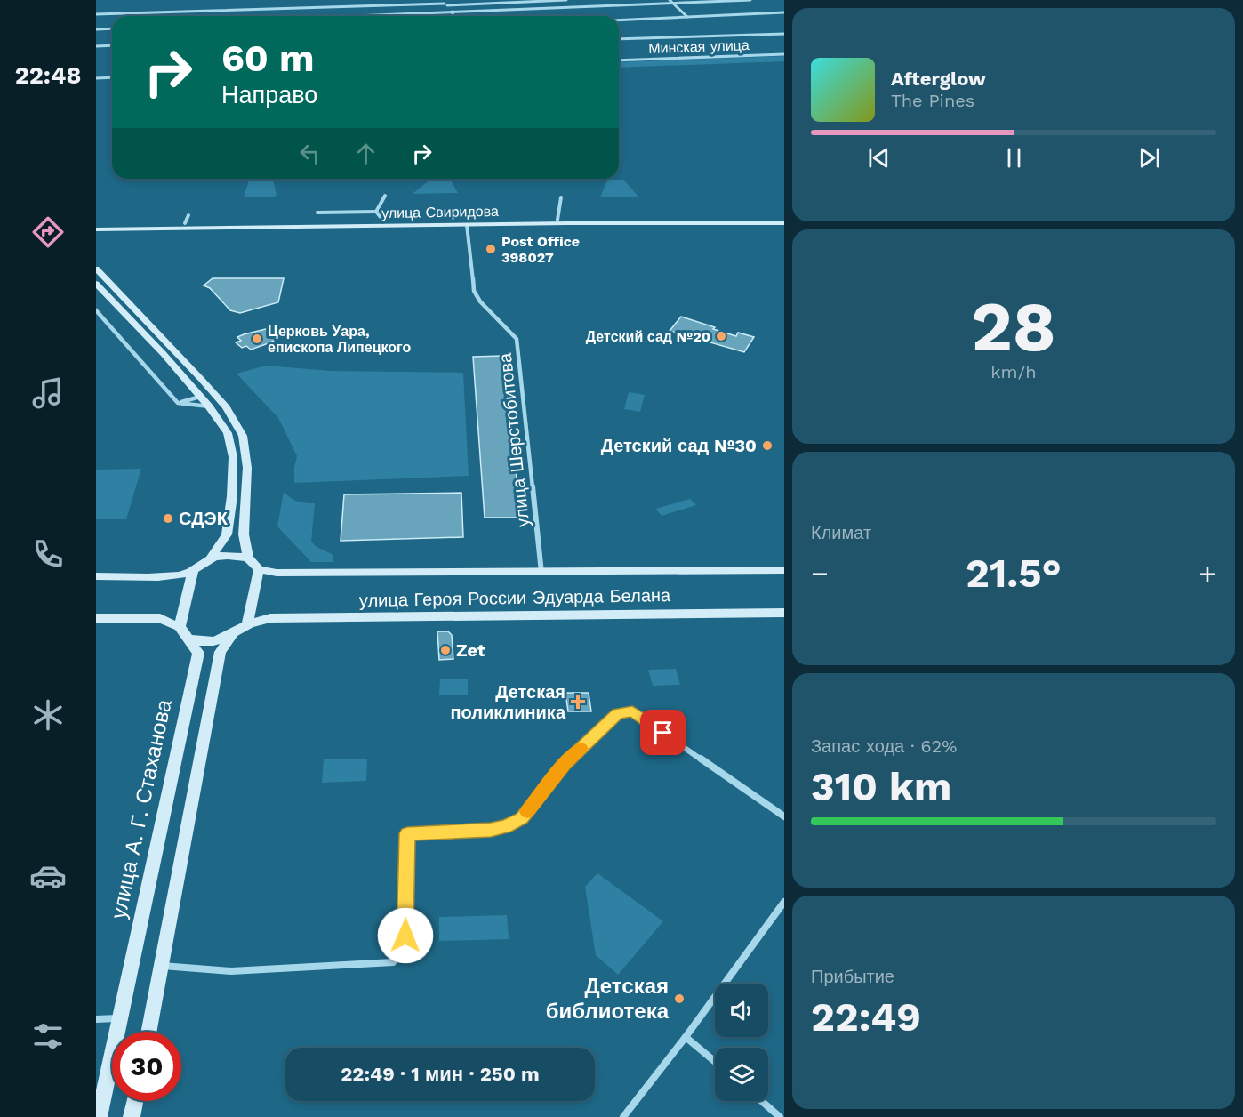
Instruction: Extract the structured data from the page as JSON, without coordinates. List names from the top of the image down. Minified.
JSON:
{"streets":{"street":["Минская улица","улица Свиридова","улица Шерстобитова","улица Героя России Эдуарда Белана","улица А. Г. Стаханова"]},"crossings":[["улица Свиридова","улица Шерстобитова"],["улица Шерстобитова","улица Героя России Эдуарда Белана"],["улица Героя России Эдуарда Белана","улица А. Г. Стаханова"]],"places":{"other":["Post Office 398027","Детский сад №20","Церковь Уара, епископа Липецкого","Детский сад №30","СДЭК","Zet","Детская библиотека"],"health":["Детская поликлиника"]},"page":{"tabs":"22:48","turn":["60 m","Направо"],"song":["Afterglow","The Pines"],"tile":[["28","km/h"],"Климат",["Запас хода · 62%","310 km"],["Прибытие","22:49"]],"heat":["−","21.5°","+"],"limit":"30","trip":"22:49 · 1 мин · 250 m"}}
